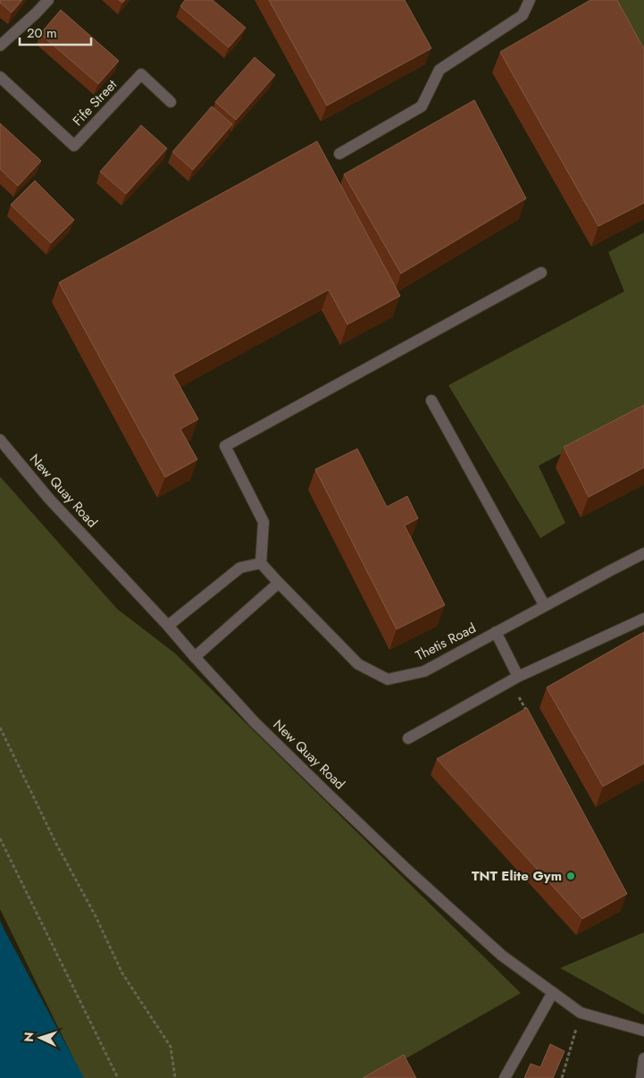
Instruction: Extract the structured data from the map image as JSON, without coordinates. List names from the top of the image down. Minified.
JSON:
{"streets":{"street":["Fife Street","New Quay Road","Thetis Road"]},"places":["TNT Elite Gym"],"scale_bar":"20 m","north":"left"}
